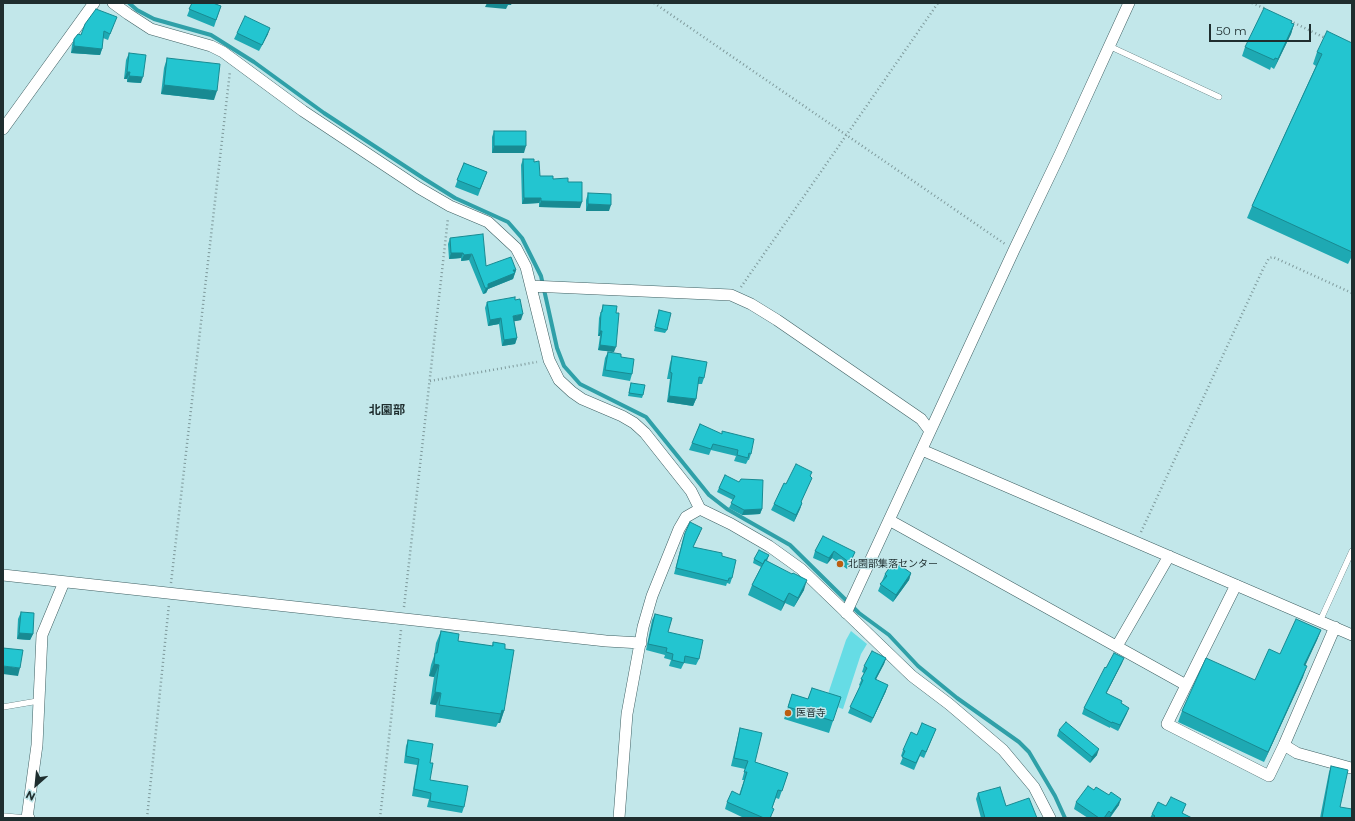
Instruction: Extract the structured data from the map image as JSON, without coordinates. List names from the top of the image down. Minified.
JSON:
{"districts":["北園部"],"places":["北園部集落センター","医音寺"],"scale_bar":"50 m","north":"bottom left"}
